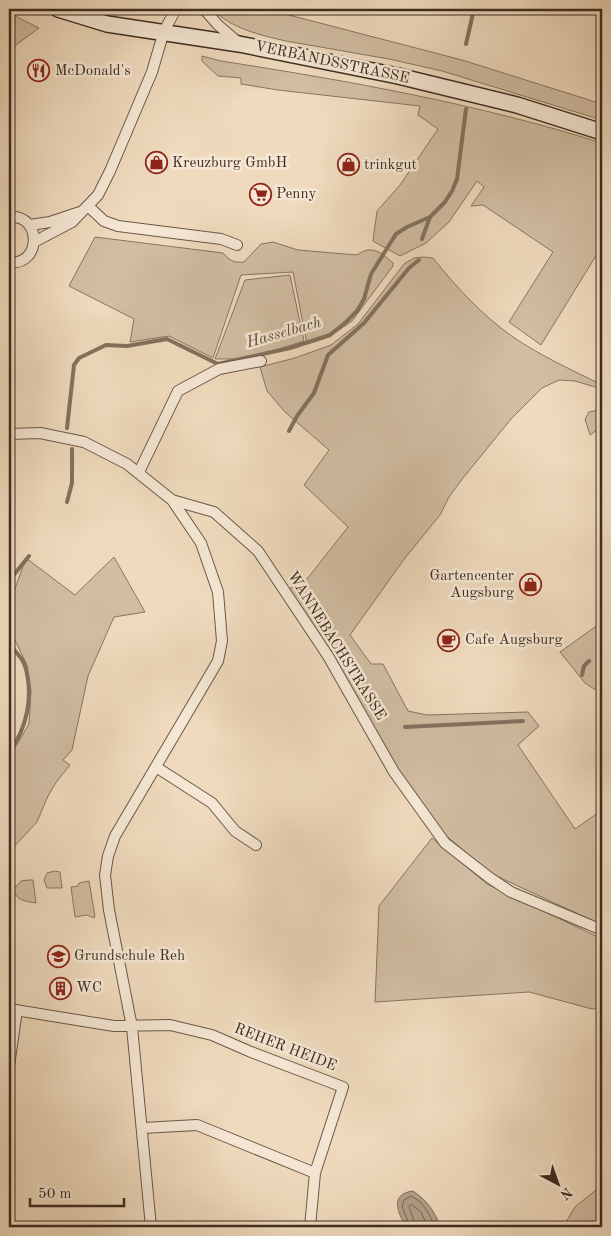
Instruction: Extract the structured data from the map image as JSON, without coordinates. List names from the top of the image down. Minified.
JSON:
{"streets":{"main road":["VERBANDSSTRASSE"],"street":["WANNEBACHSTRASSE","REHER HEIDE"]},"water":["Hasselbach"],"places":{"restaurant":["McDonald's"],"shop":["Kreuzburg GmbH","trinkgut","Gartencenter Augsburg"],"supermarket":["Penny"],"cafe":["Cafe Augsburg"],"school or university":["Grundschule Reh"],"building":["WC"]},"scale_bar":"50 m","north":"bottom right"}
